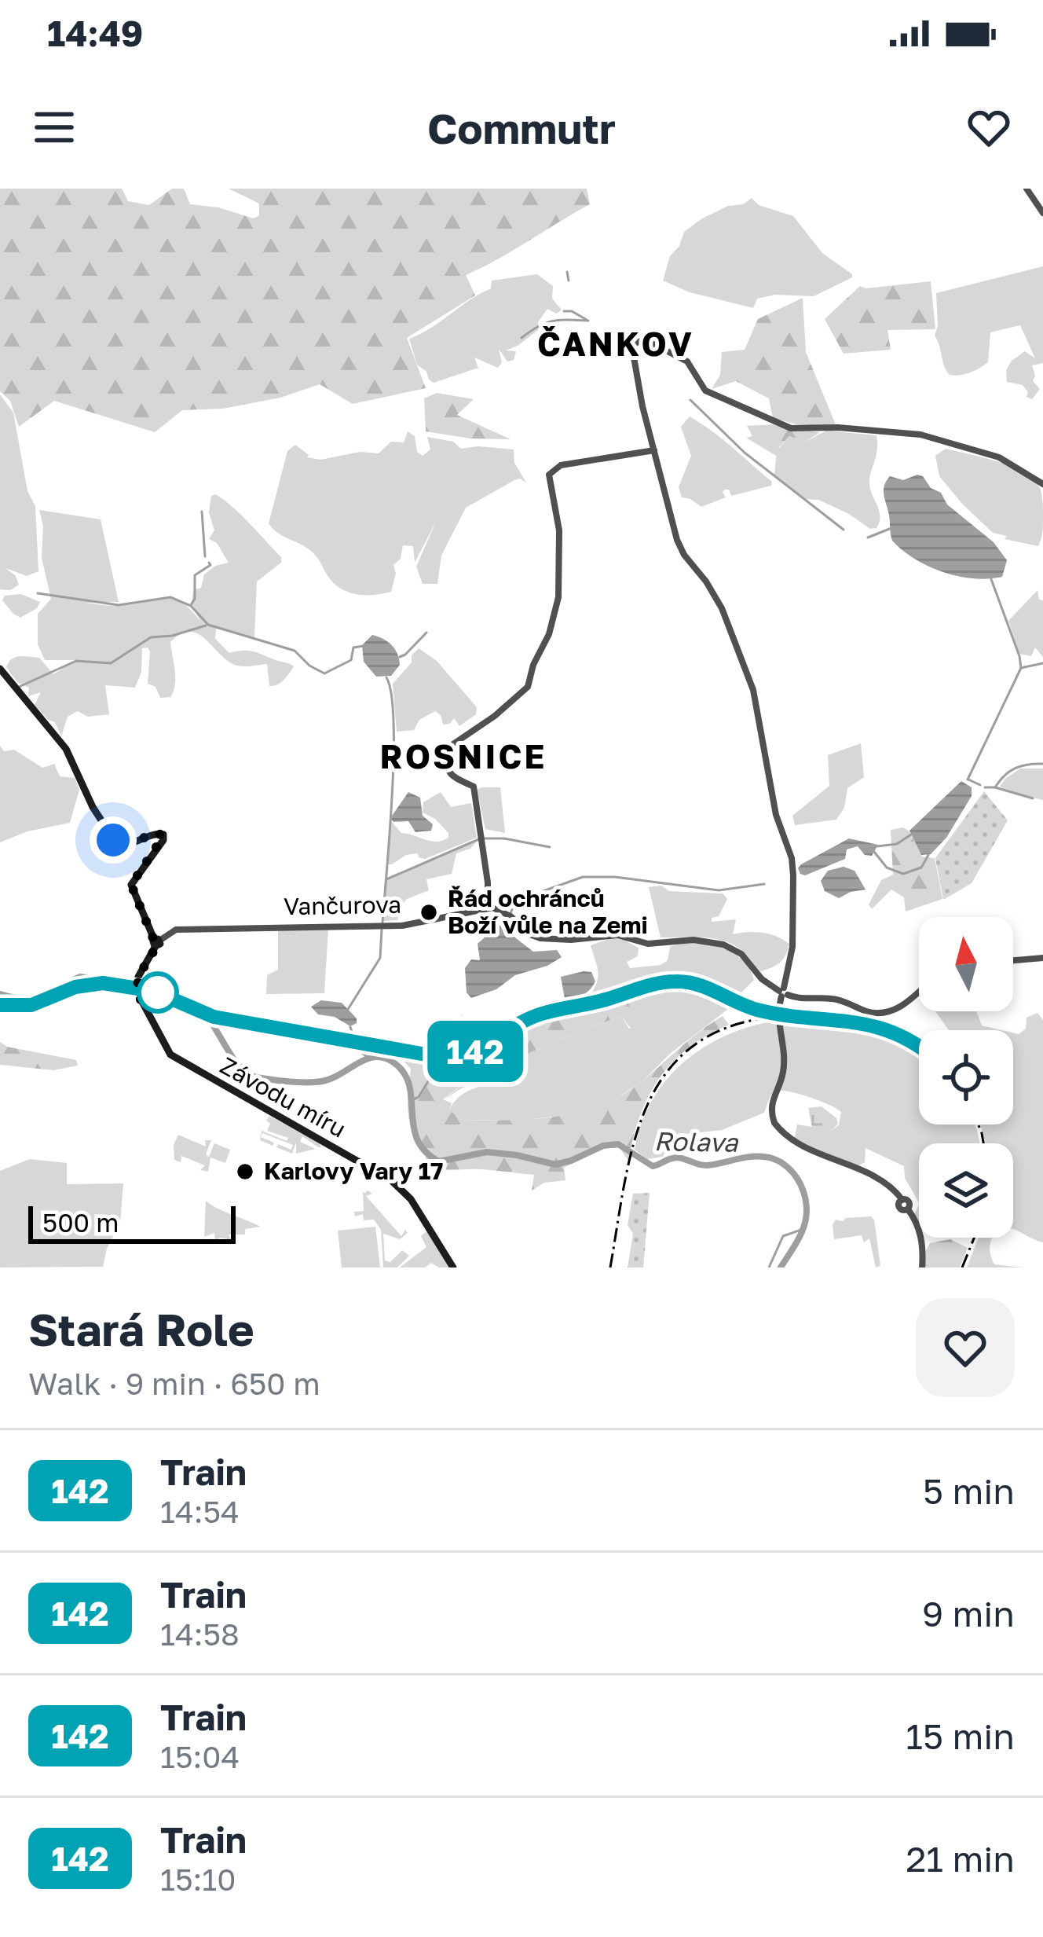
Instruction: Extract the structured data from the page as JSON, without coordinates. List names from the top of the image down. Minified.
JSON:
{"streets":{"main road":["Závodu míru"],"street":["Vančurova"]},"crossings":[["Vančurova","Závodu míru"]],"districts":["ČANKOV","ROSNICE"],"water":["Rolava"],"places":["Řád ochránců Boží vůle na Zemi","Karlovy Vary 17"],"scale_bar":"500 m","north":"top","page":{"status":"14:49","header":"Commutr","on_map":"142","scale":"500 m","heading":["Stará Role","Walk · 9 min · 650 m"],"list":[{"mark":"142","name":"Train","note":"14:54","value":"5 min"},{"mark":"142","name":"Train","note":"14:58","value":"9 min"},{"mark":"142","name":"Train","note":"15:04","value":"15 min"},{"mark":"142","name":"Train","note":"15:10","value":"21 min"}]}}
